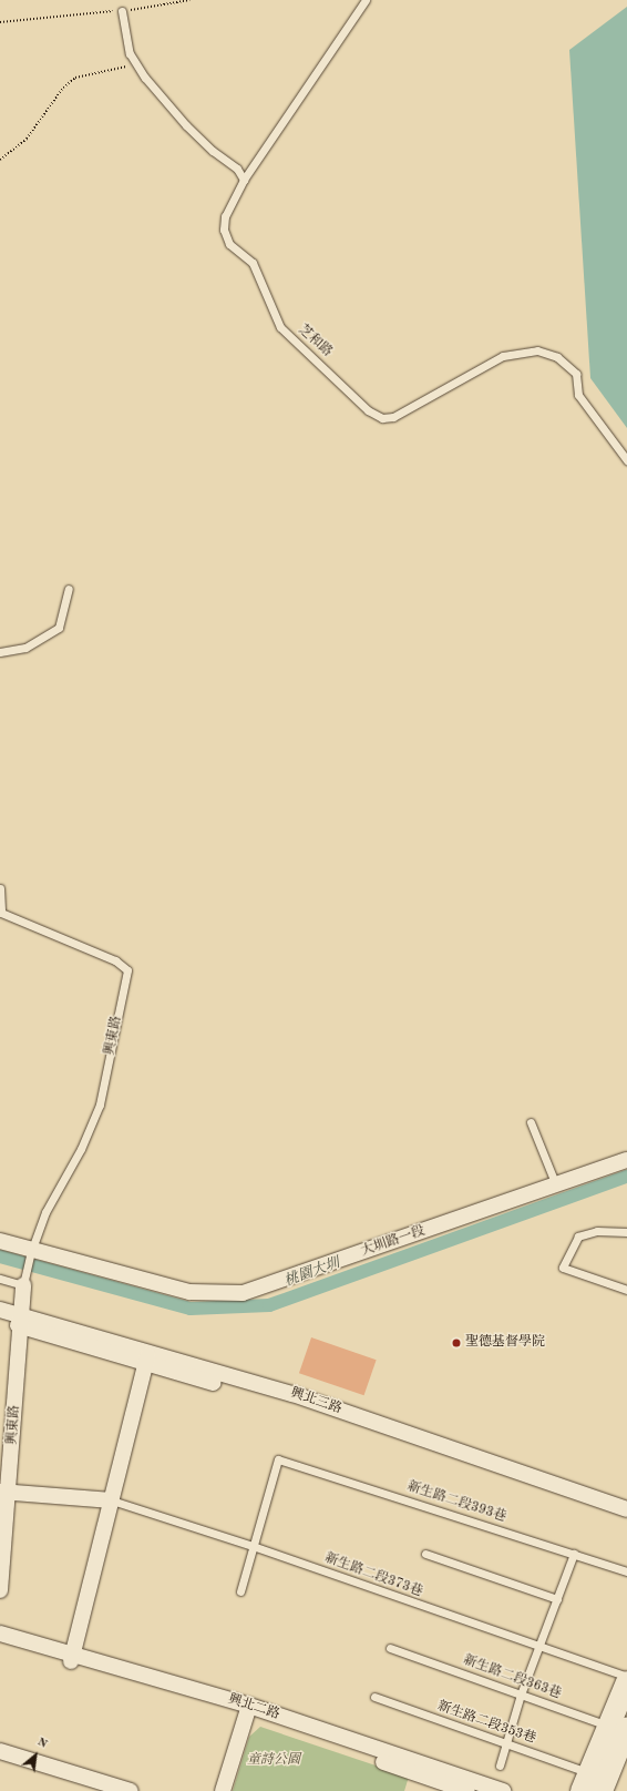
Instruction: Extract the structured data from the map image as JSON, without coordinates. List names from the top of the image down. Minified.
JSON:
{"streets":{"street":["興東路","大圳路一段","興北三路","興北二路"],"lane":["芝和路","新生路二段393巷","新生路二段373巷","新生路二段363巷","新生路二段353巷"]},"crossings":[["興東路","大圳路一段"],["新生路二段393巷","新生路二段373巷"]],"water":["桃園大圳"],"parks":["童詩公園"],"places":["聖德基督學院"],"north":"top right"}
